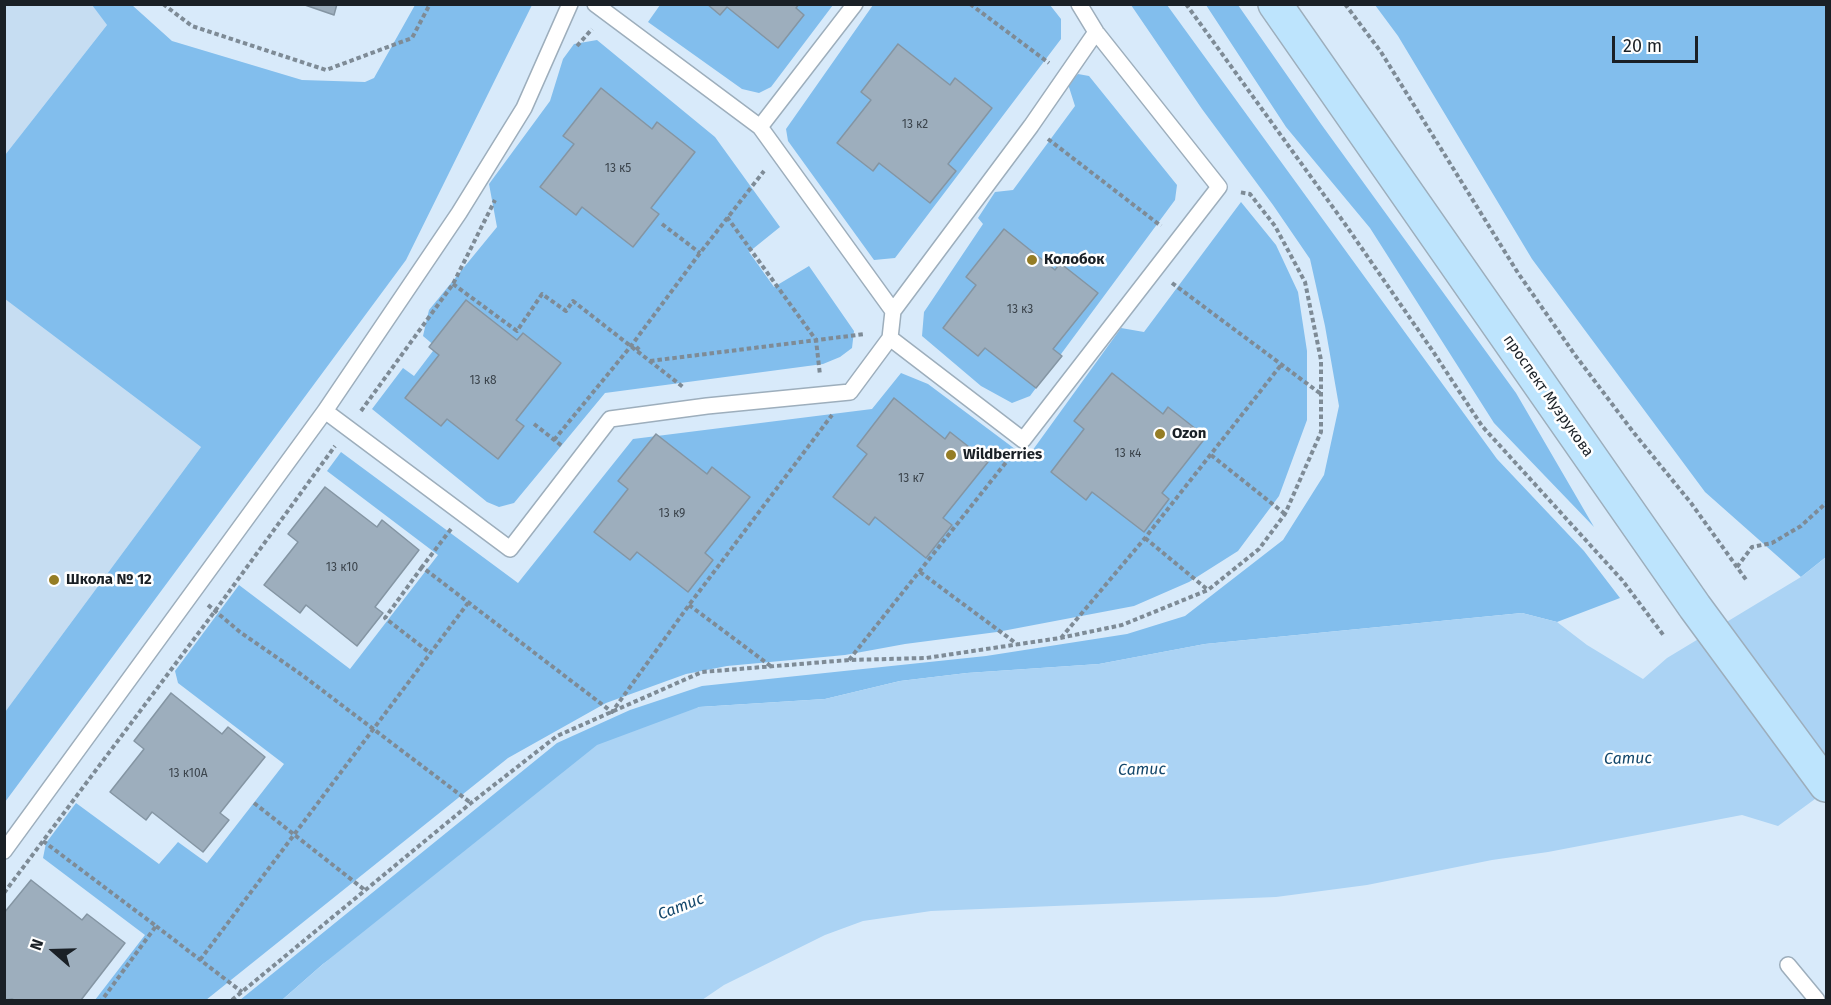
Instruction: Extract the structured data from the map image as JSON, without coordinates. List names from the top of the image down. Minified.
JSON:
{"streets":{"main road":["проспект Музрукова"]},"water":["Сатис"],"places":["Колобок","Ozon","Wildberries","Школа № 12"],"house_numbers":["13 к2","13 к5","13 к3","13 к8","13 к4","13 к7","13 к9","13 к10","13 к10А"],"scale_bar":"20 m","north":"left"}
